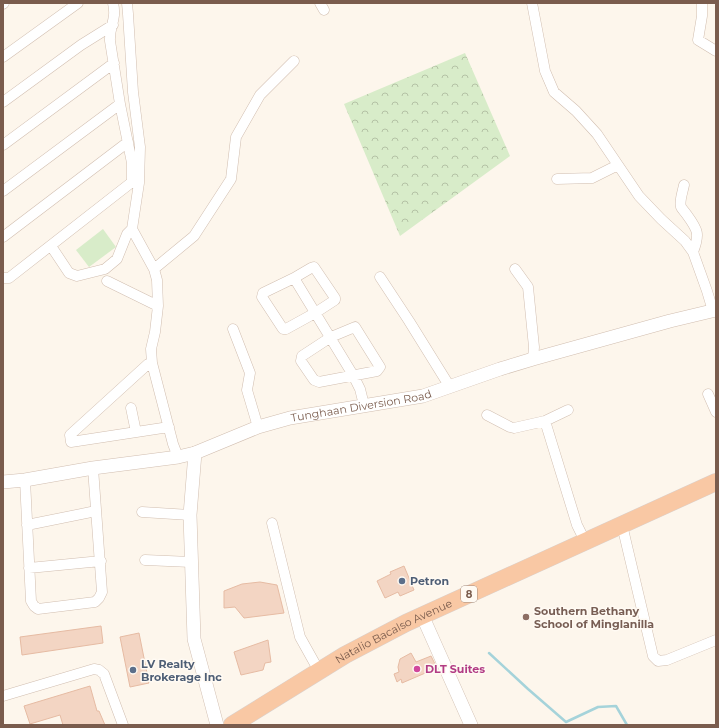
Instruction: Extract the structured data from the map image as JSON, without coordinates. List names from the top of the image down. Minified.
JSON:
{"streets":{"highway":["8","Natalio Bacalso Avenue"],"street":["Tunghaan Diversion Road"]},"places":["Petron","Southern Bethany School of Minglanilla","DLT Suites","LV Realty Brokerage Inc"]}
